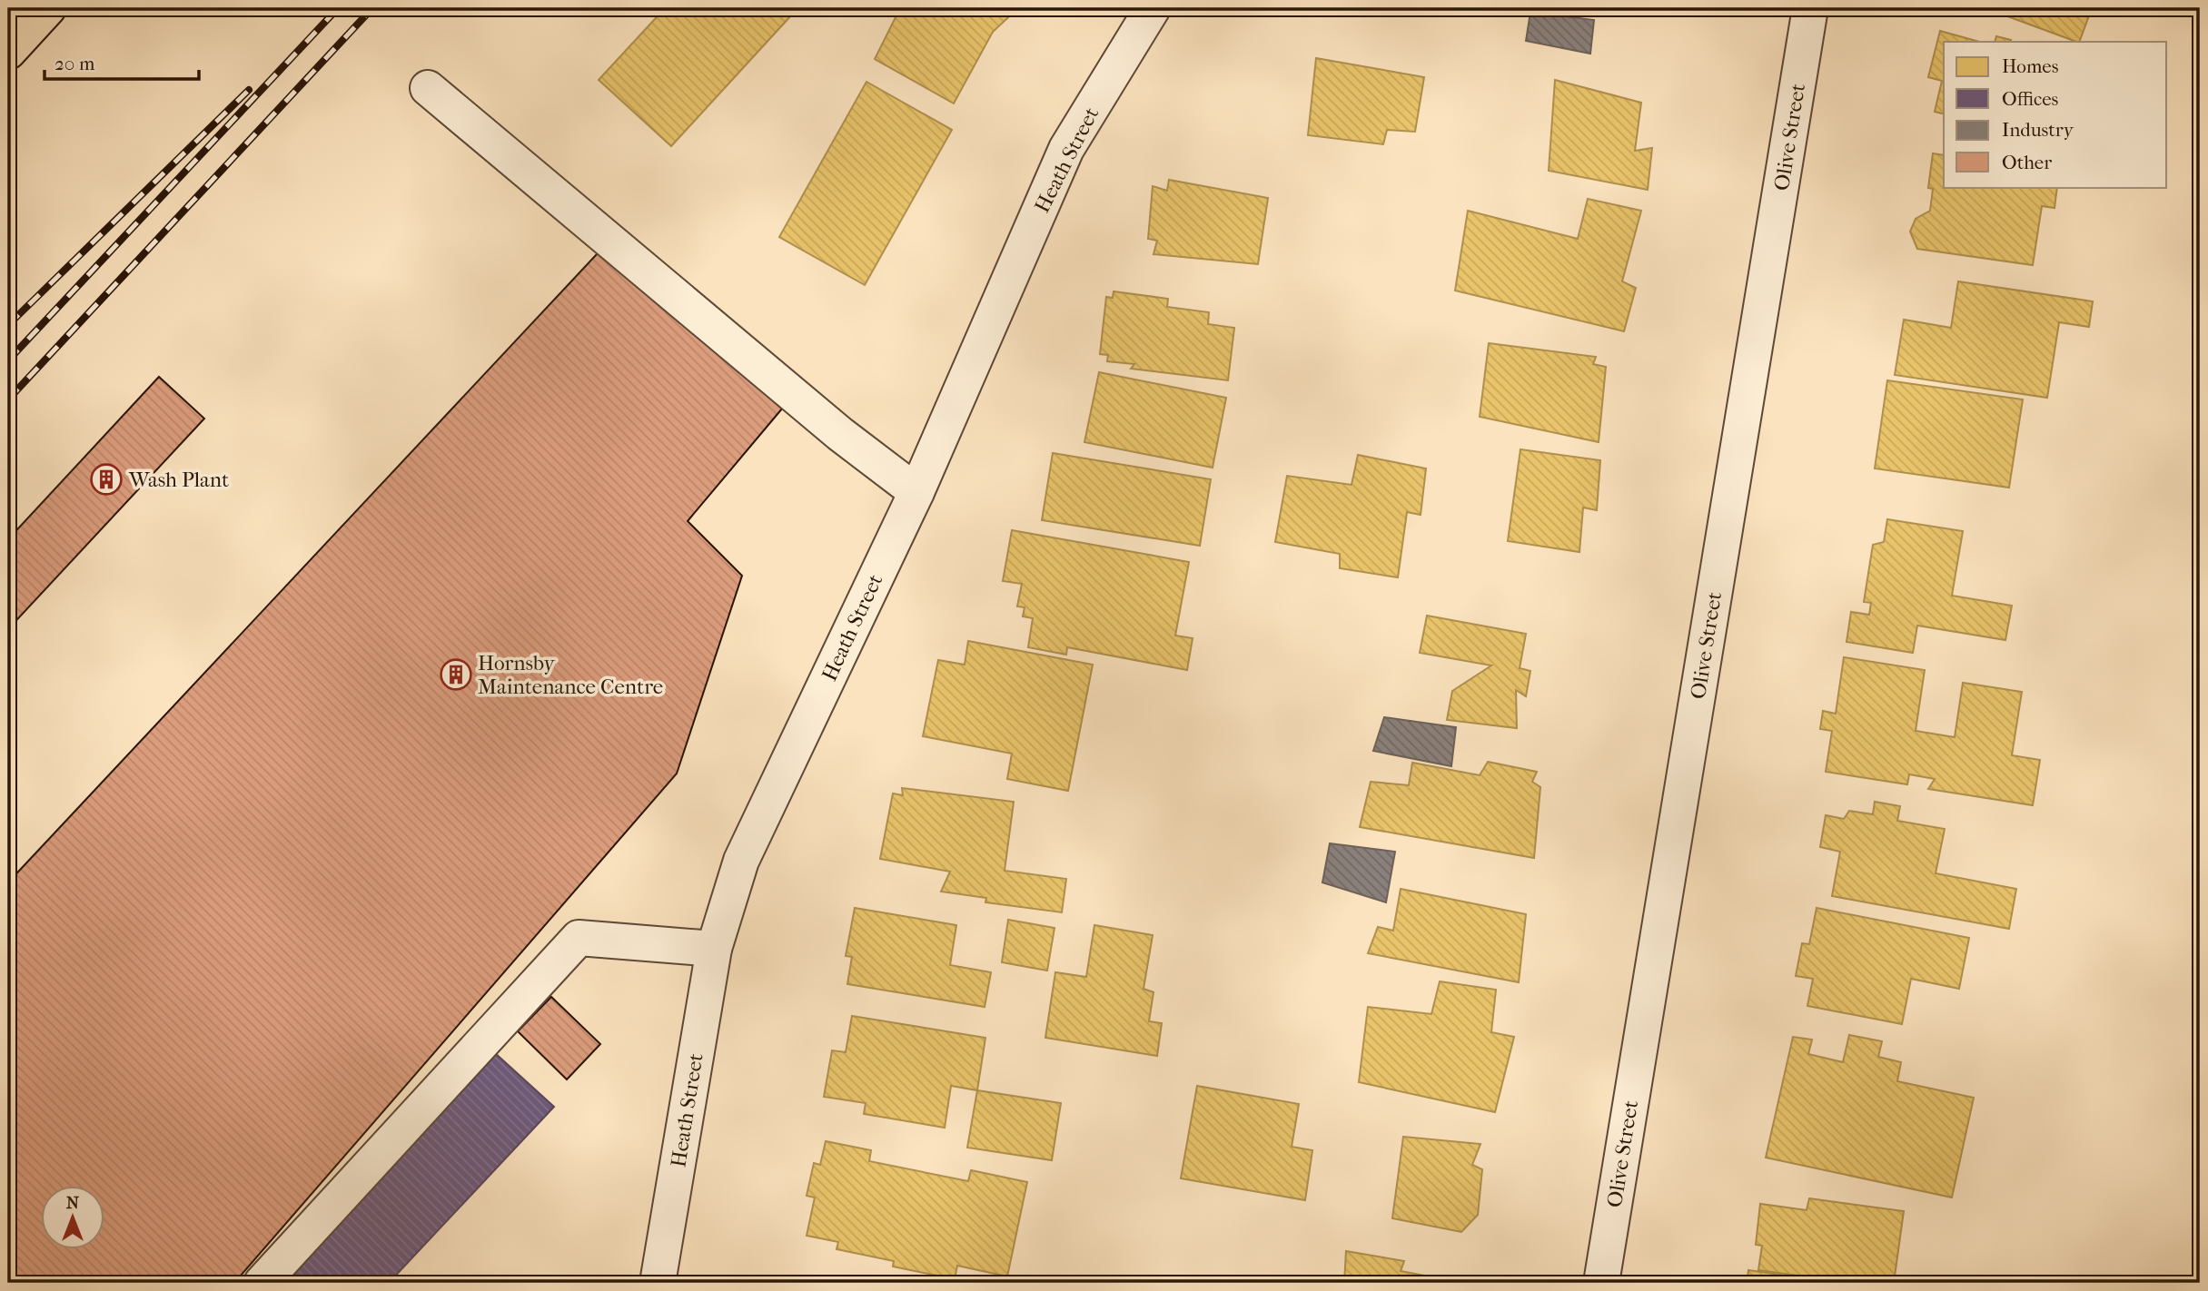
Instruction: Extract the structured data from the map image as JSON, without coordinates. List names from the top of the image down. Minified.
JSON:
{"streets":{"street":["Olive Street","Heath Street"]},"places":{"building":["Wash Plant","Hornsby Maintenance Centre"]},"legend":["Homes","Offices","Industry","Other"],"scale_bar":"20 m","north":"top"}
